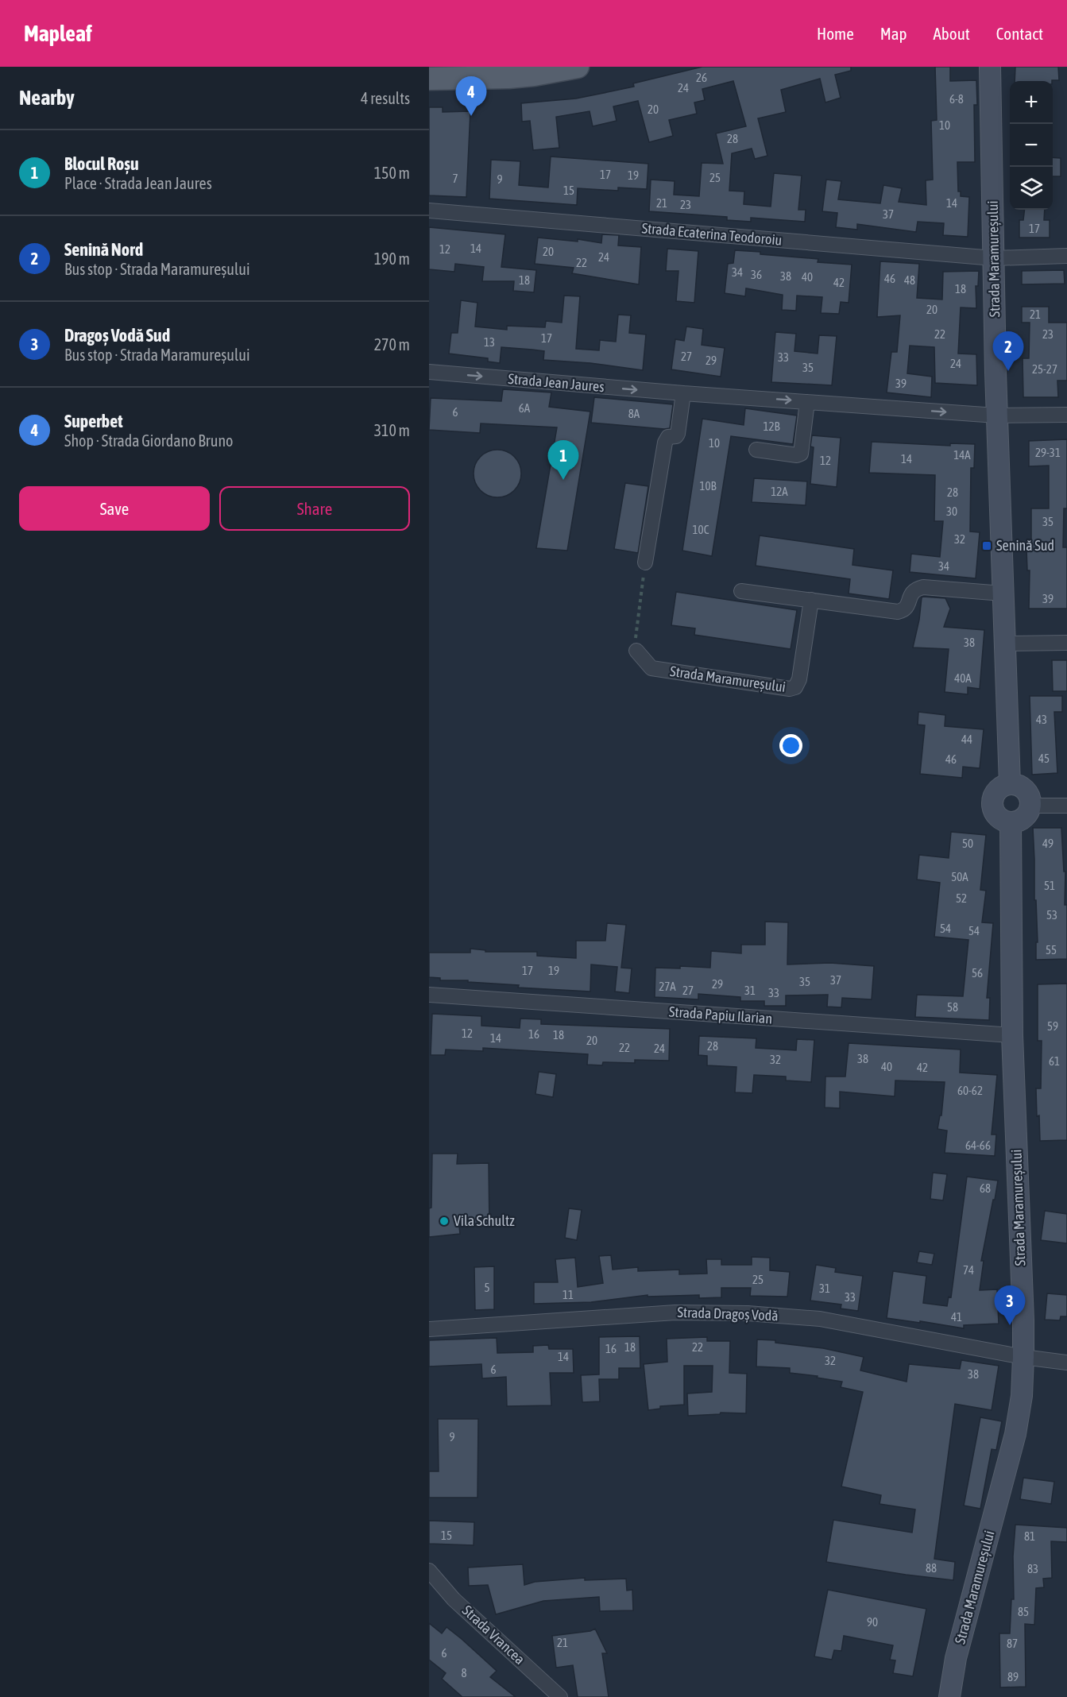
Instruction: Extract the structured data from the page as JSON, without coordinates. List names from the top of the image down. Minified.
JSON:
{"streets":{"main road":["Strada Maramureșului"],"street":["Strada Ecaterina Teodoroiu","Strada Jean Jaures","Strada Papiu Ilarian","Strada Dragoș Vodă","Strada Vrancea"]},"crossings":[["Strada Ecaterina Teodoroiu","Strada Maramureșului"],["Strada Maramureșului","Strada Jean Jaures"],["Strada Maramureșului","Strada Papiu Ilarian"],["Strada Maramureșului","Strada Dragoș Vodă"]],"one_way":["Strada Jean Jaures"],"places":{"transit":["Senină Sud"],"other":["Vila Schultz"]},"house_numbers":["26","24","6-8","20","10","28","17","19","25","7","9","15","21","14","23","37","17","14","12","20","24","22","34","36","38","40","46","18","48","42","18","20","21","22","23","17","13","27","33","29","24","35","25-27","39","6A","6","8A","12B","10","29-31","14A","14","12","10B","12A","28","30","35","10C","32","34","39","38","40A","43","44","45","46","50","49","50A","51","52","53","54","54","55","17","19","56","37","35","29","27A","27","31","33","58","59","12","16","18","14","20","28","22","24","38","32","61","40","42","60-62","64-66","68","74","25","5","31","11","33","41","18","22","16","14","32","6","38","9","15","81","88","83","85","90","21","87","6","8","89"],"page":{"header":"Mapleaf","nav":["Home","Map","About","Contact"],"heading":["Nearby","4 results"],"pins":["4","2","1","3"],"map_buttons":["+","−"],"list":[{"mark":"1","name":"Blocul Roșu","note":"Place · Strada Jean Jaures","value":"150 m"},{"mark":"2","name":"Senină Nord","note":"Bus stop · Strada Maramureșului","value":"190 m"},{"mark":"3","name":"Dragoș Vodă Sud","note":"Bus stop · Strada Maramureșului","value":"270 m"},{"mark":"4","name":"Superbet","note":"Shop · Strada Giordano Bruno","value":"310 m"}],"buttons":["Save","Share"]}}
